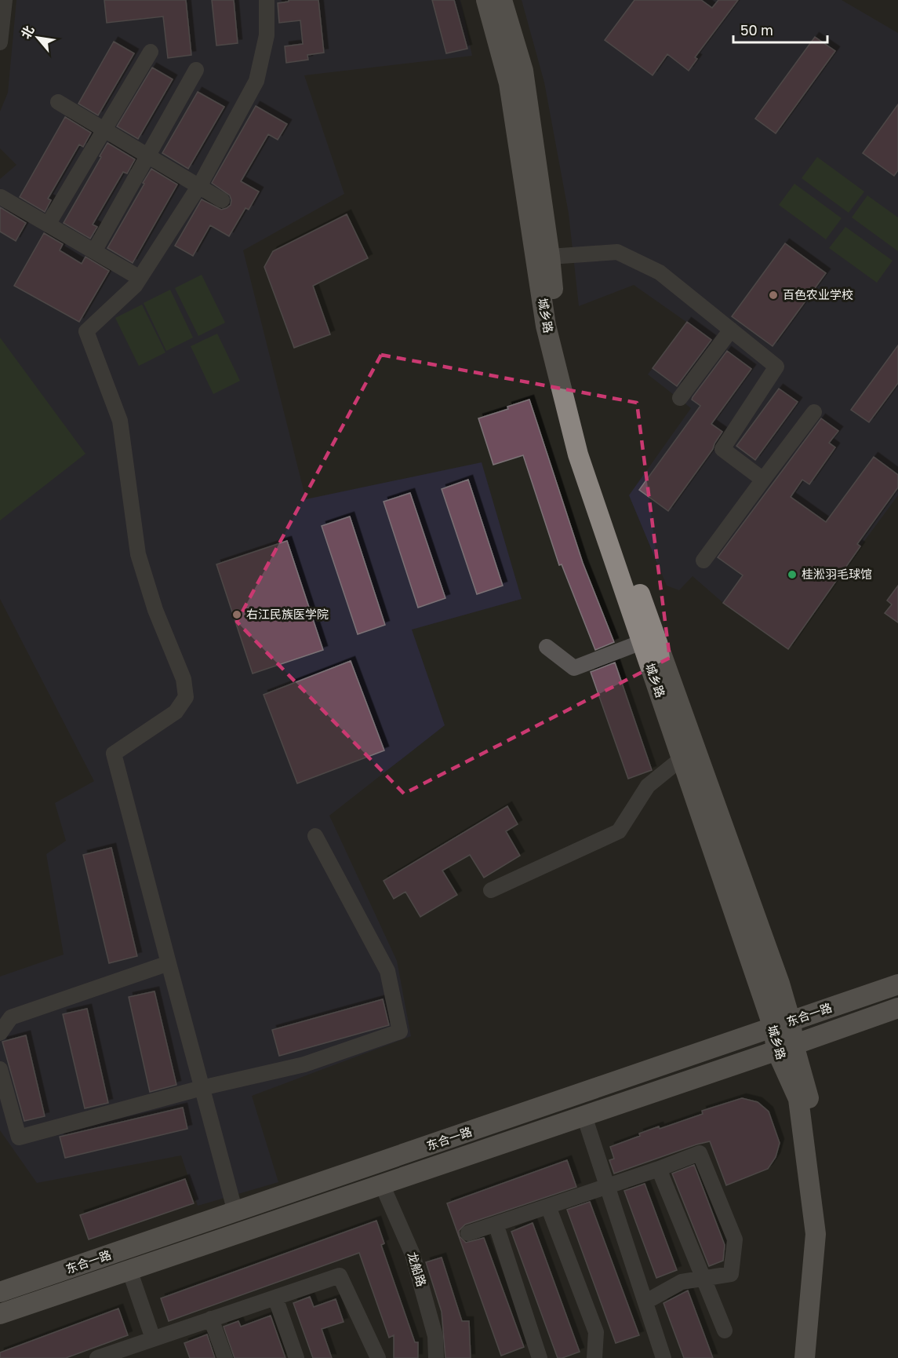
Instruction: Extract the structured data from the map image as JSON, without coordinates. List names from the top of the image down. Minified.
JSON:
{"streets":{"main road":["城乡路","东合一路"],"street":["龙船路"]},"crossings":[["城乡路","东合一路"],["东合一路","龙船路"]],"places":["百色农业学校","桂淞羽毛球馆","右江民族医学院"],"scale_bar":"50 m","north":"top left"}
